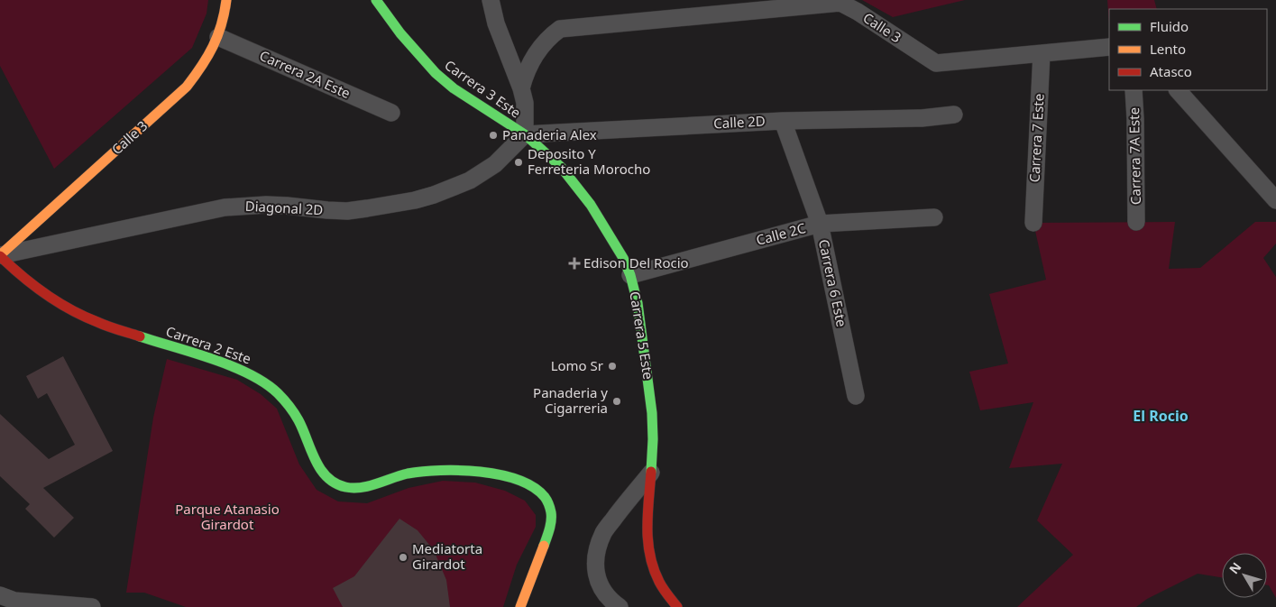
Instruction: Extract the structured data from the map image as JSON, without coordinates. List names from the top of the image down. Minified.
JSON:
{"streets":{"street":["Calle 3","Carrera 2A Este","Carrera 3 Este","Calle 2D","Carrera 7 Este","Carrera 7A Este","Diagonal 2D","Calle 2C","Carrera 6 Este","Carrera 5 Este","Carrera 2 Este"]},"crossings":[["Calle 3","Carrera 2A Este"],["Calle 3","Carrera 7 Este"],["Calle 3","Diagonal 2D"],["Calle 3","Carrera 2 Este"],["Carrera 3 Este","Calle 2D"],["Carrera 3 Este","Diagonal 2D"],["Carrera 3 Este","Carrera 5 Este"],["Calle 2D","Diagonal 2D"],["Calle 2D","Carrera 6 Este"],["Calle 2D","Carrera 5 Este"],["Diagonal 2D","Carrera 5 Este"],["Diagonal 2D","Carrera 2 Este"],["Calle 2C","Carrera 6 Este"],["Calle 2C","Carrera 5 Este"]],"districts":["El Rocio"],"parks":["Parque Atanasio Girardot"],"places":{"other":["Panaderia Alex","Deposito Y Ferreteria Morocho","Lomo Sr","Panaderia y Cigarreria","Mediatorta Girardot"],"health":["Edison Del Rocio"]},"legend":["Fluido","Lento","Atasco"],"north":"top left"}
